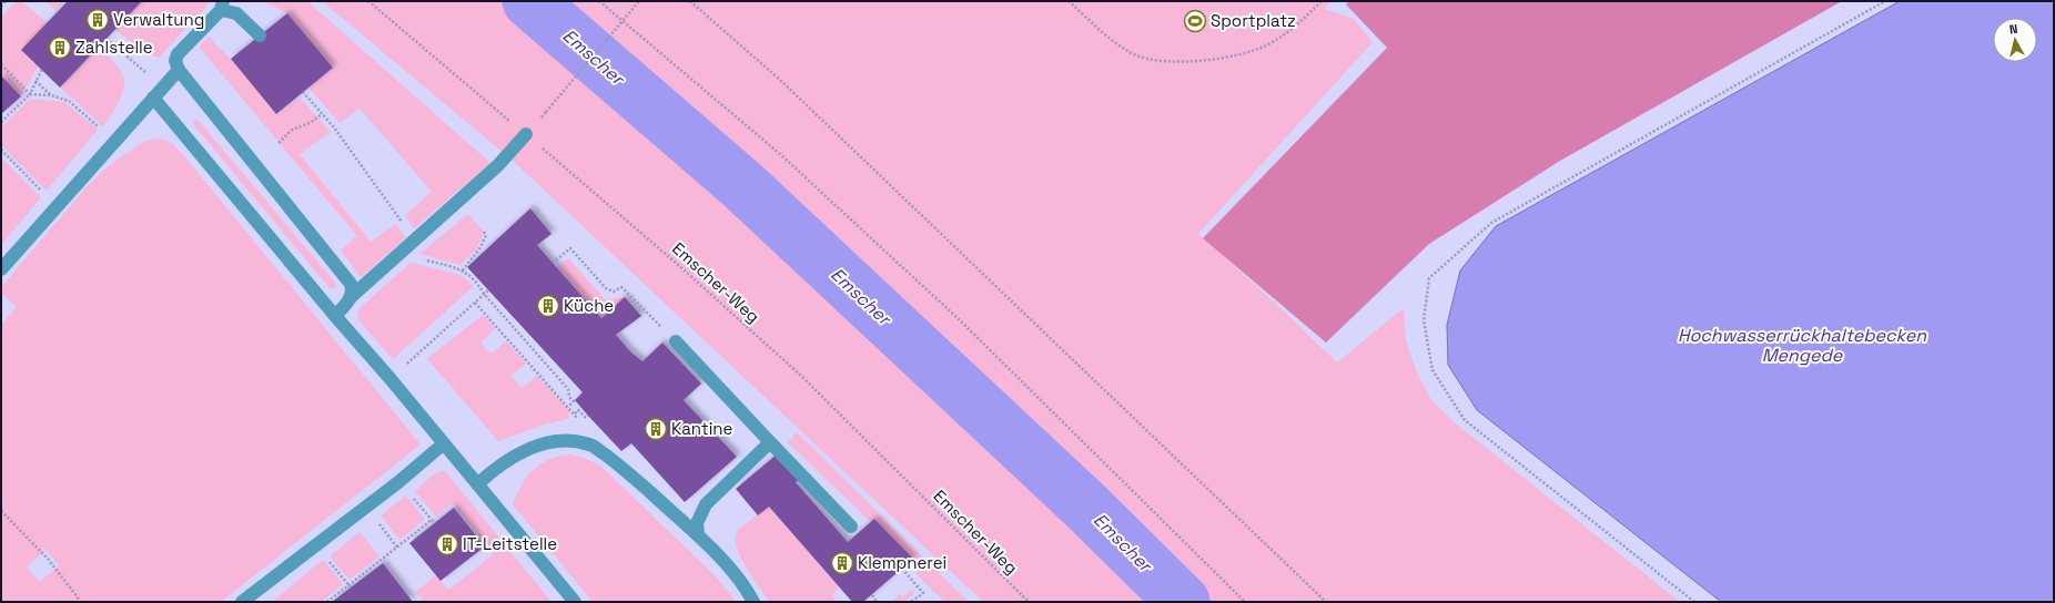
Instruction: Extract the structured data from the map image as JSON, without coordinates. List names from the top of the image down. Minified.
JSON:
{"streets":{"path":["Emscher-Weg"]},"water":["Emscher","Hochwasserrückhaltebecken Mengede"],"places":{"building":["Verwaltung","Zahlstelle","Küche","Kantine","IT-Leitstelle","Klempnerei"],"sports":["Sportplatz"]},"north":"top"}
